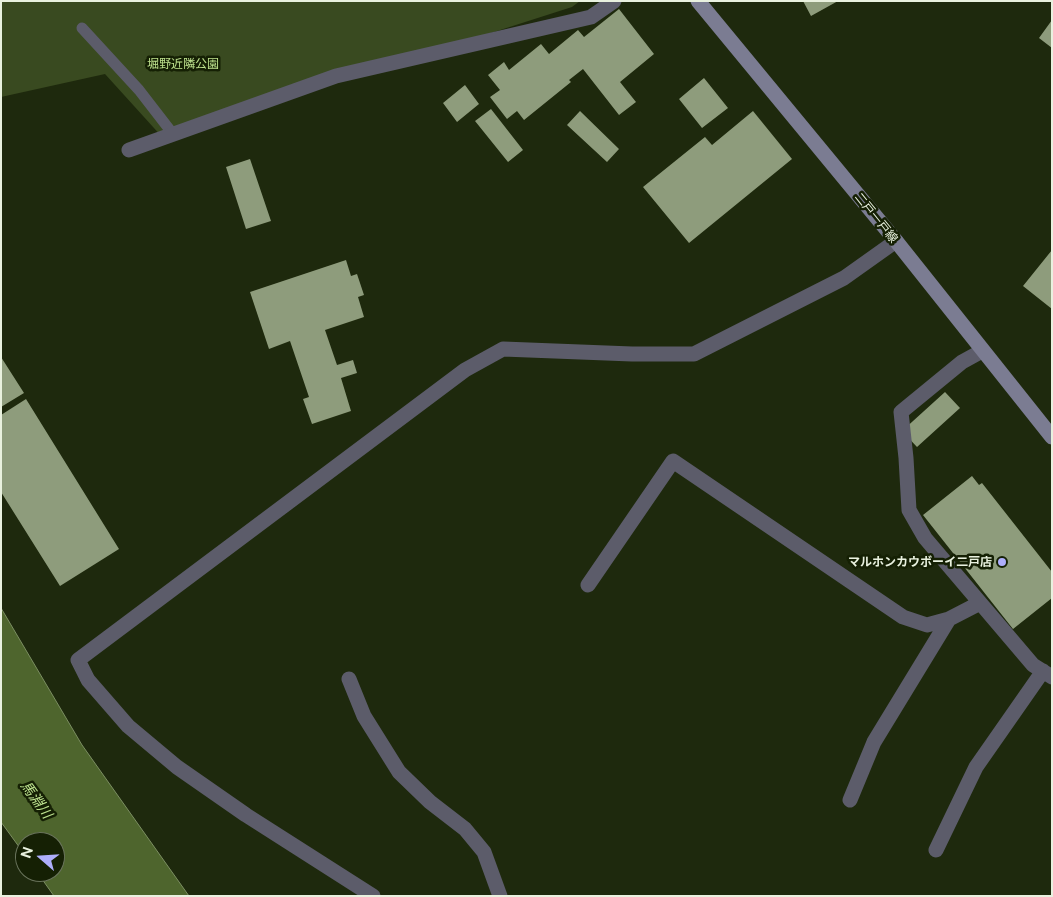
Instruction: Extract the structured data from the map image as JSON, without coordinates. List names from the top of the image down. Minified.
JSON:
{"streets":{"main road":["二戸一戸線"]},"water":["馬淵川"],"parks":["堀野近隣公園"],"places":["マルホンカウボーイ二戸店"],"north":"left"}
